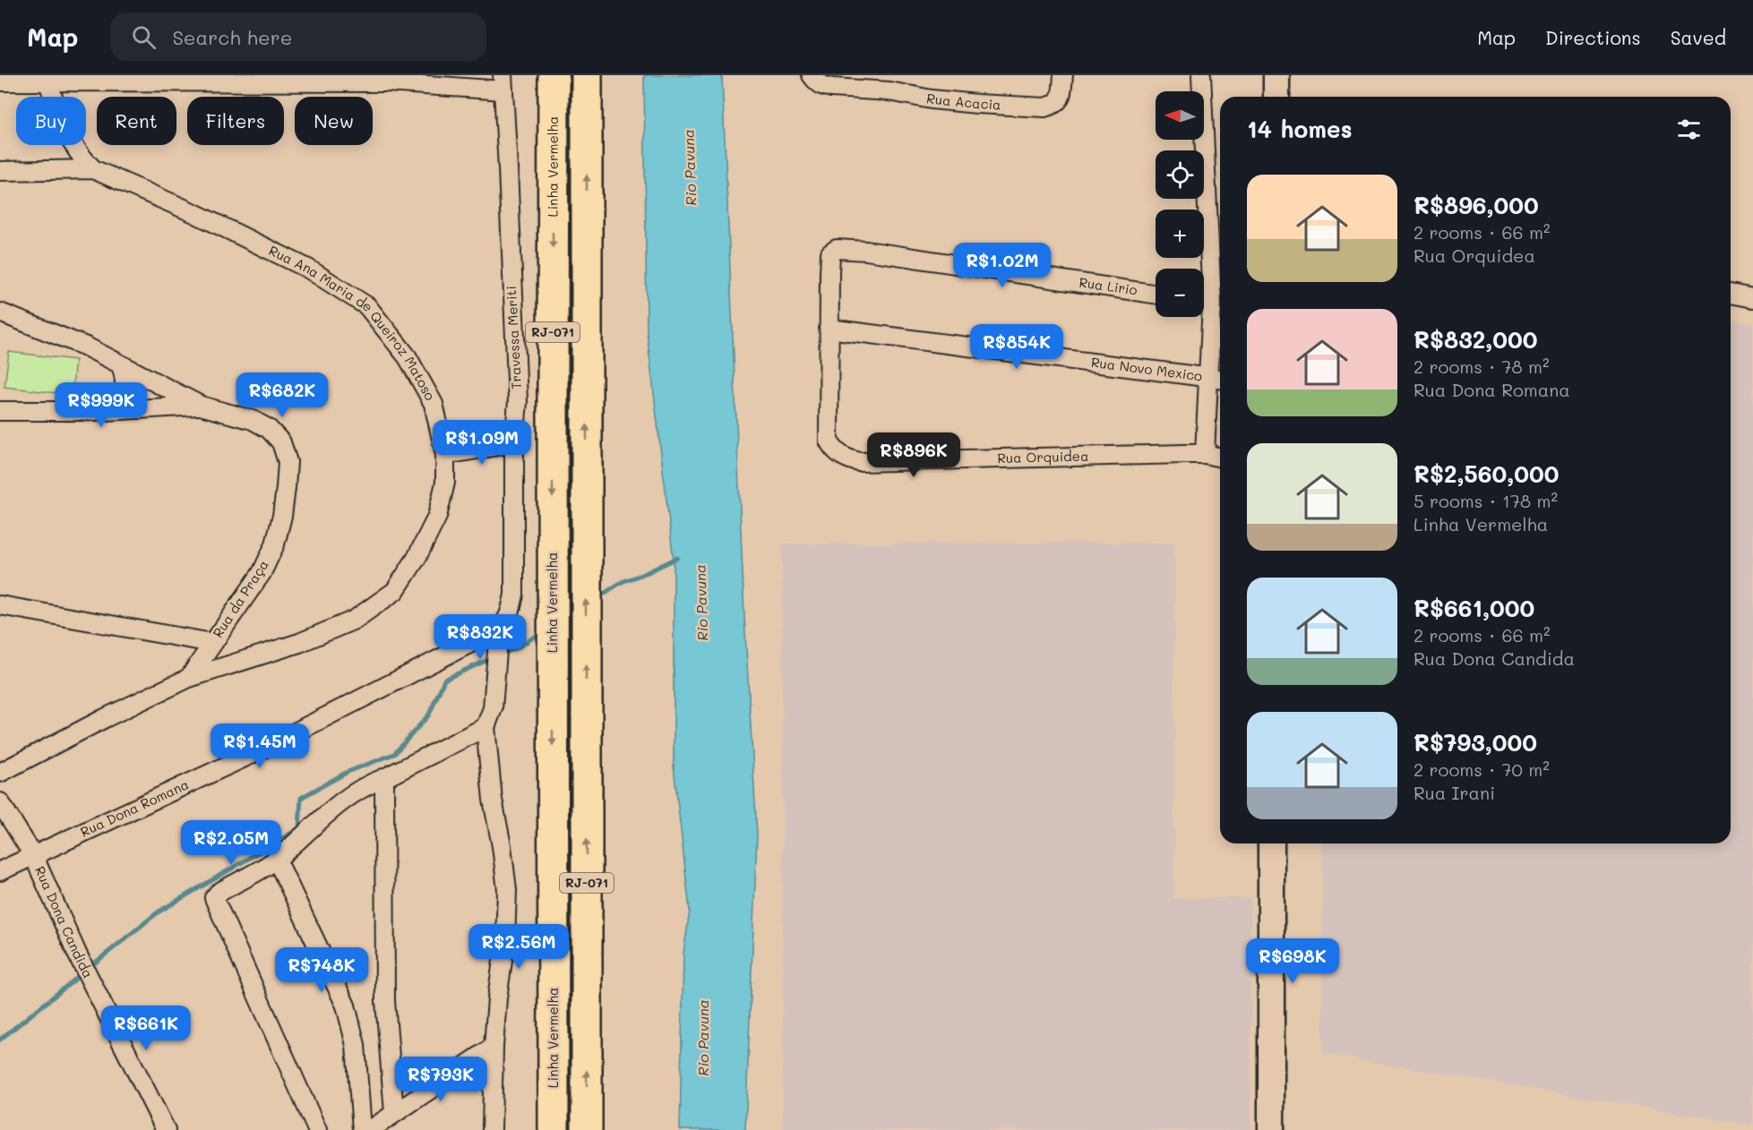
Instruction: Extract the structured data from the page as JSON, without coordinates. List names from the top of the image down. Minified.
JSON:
{"streets":{"highway":["Linha Vermelha","RJ-071"],"street":["Rua Acacia","Rua Lirio","Rua Ana Maria de Queiroz Matoso","Travessa Meriti","Rua Novo Mexico","Rua Orquidea","Rua da Praça","Rua Dona Romana","Rua Dona Candida"]},"crossings":[["Rua Lirio","Rua Orquidea"],["Rua Ana Maria de Queiroz Matoso","Rua da Praça"],["Travessa Meriti","Rua Dona Romana"],["Rua Novo Mexico","Rua Orquidea"],["Rua Dona Romana","Rua Dona Candida"]],"water":["Rio Pavuna"],"north":"left","page":{"header":"Map","search":"Search here","nav":["Map","Directions","Saved"],"map_buttons":["+","−"],"chip":["Buy","Rent","Filters","New"],"heading":"14 homes","list":[{"name":"R$896,000","note":"2 rooms · 66 m² · Rua Orquidea"},{"name":"R$832,000","note":"2 rooms · 78 m² · Rua Dona Romana"},{"name":"R$2,560,000","note":"5 rooms · 178 m² · Linha Vermelha"},{"name":"R$661,000","note":"2 rooms · 66 m² · Rua Dona Candida"},{"name":"R$793,000","note":"2 rooms · 70 m² · Rua Irani"}],"price":["R$1.02M","R$854K","R$682K","R$999K","R$1.09M","R$896K","R$832K","R$1.45M","R$2.05M","R$2.56M","R$698K","R$748K","R$661K","R$793K"]}}
